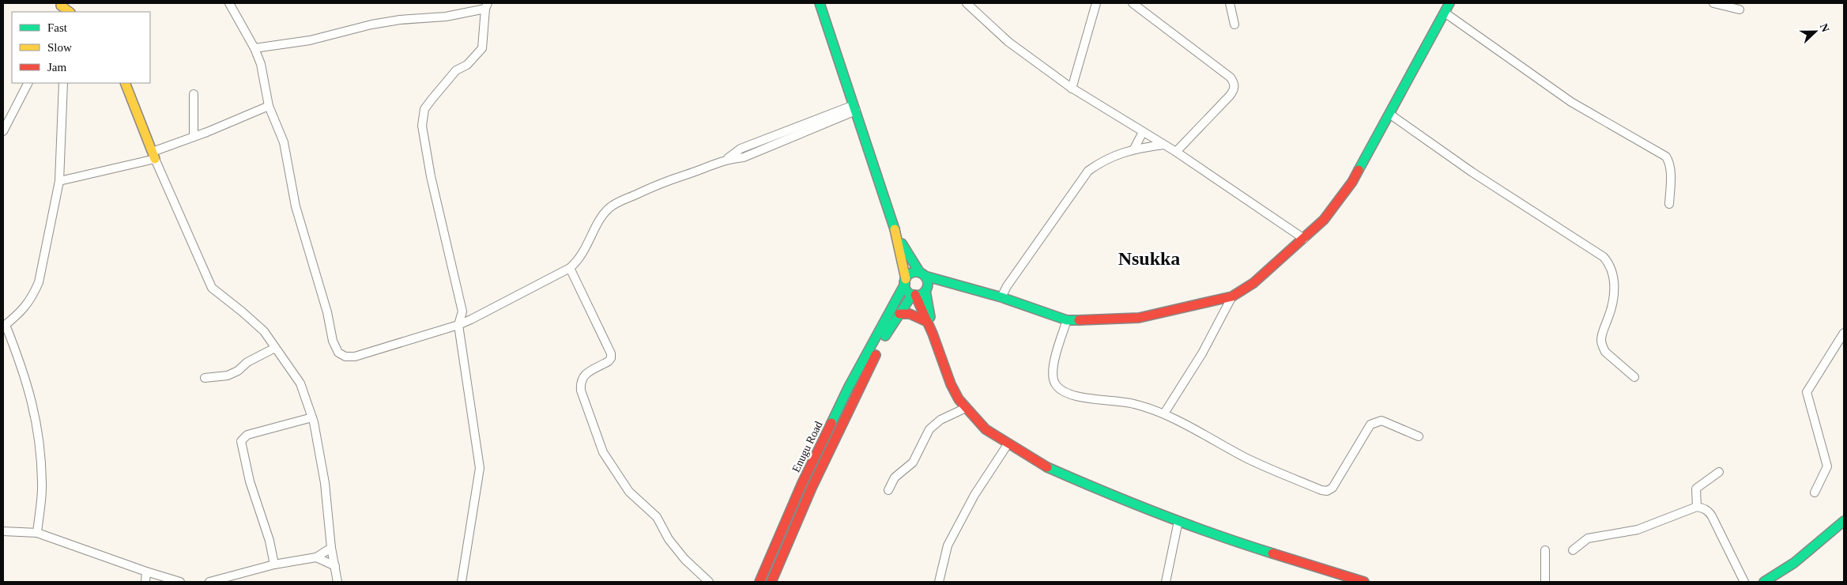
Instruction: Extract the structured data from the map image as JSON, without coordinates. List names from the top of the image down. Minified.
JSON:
{"streets":{"main road":["Enugu Road"]},"districts":["Nsukka"],"legend":["Fast","Slow","Jam"],"north":"right"}
